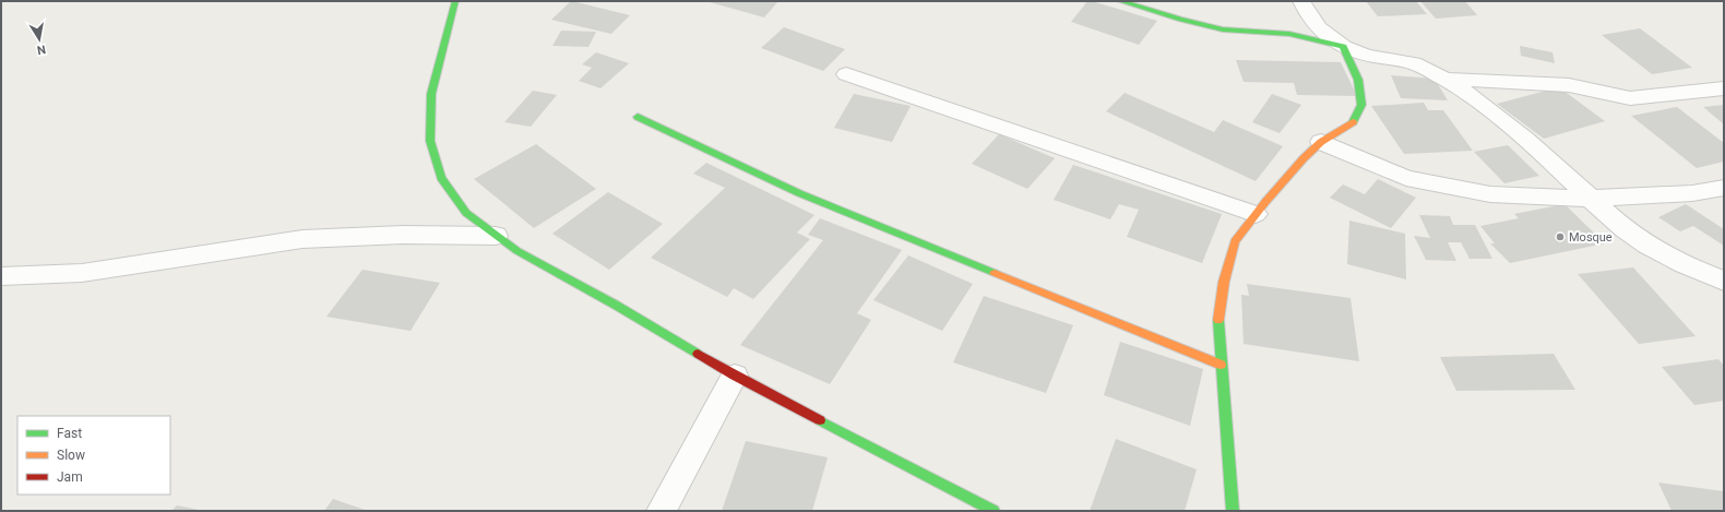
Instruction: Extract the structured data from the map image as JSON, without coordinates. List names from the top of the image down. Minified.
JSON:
{"places":["Mosque"],"legend":["Fast","Slow","Jam"],"north":"bottom"}
